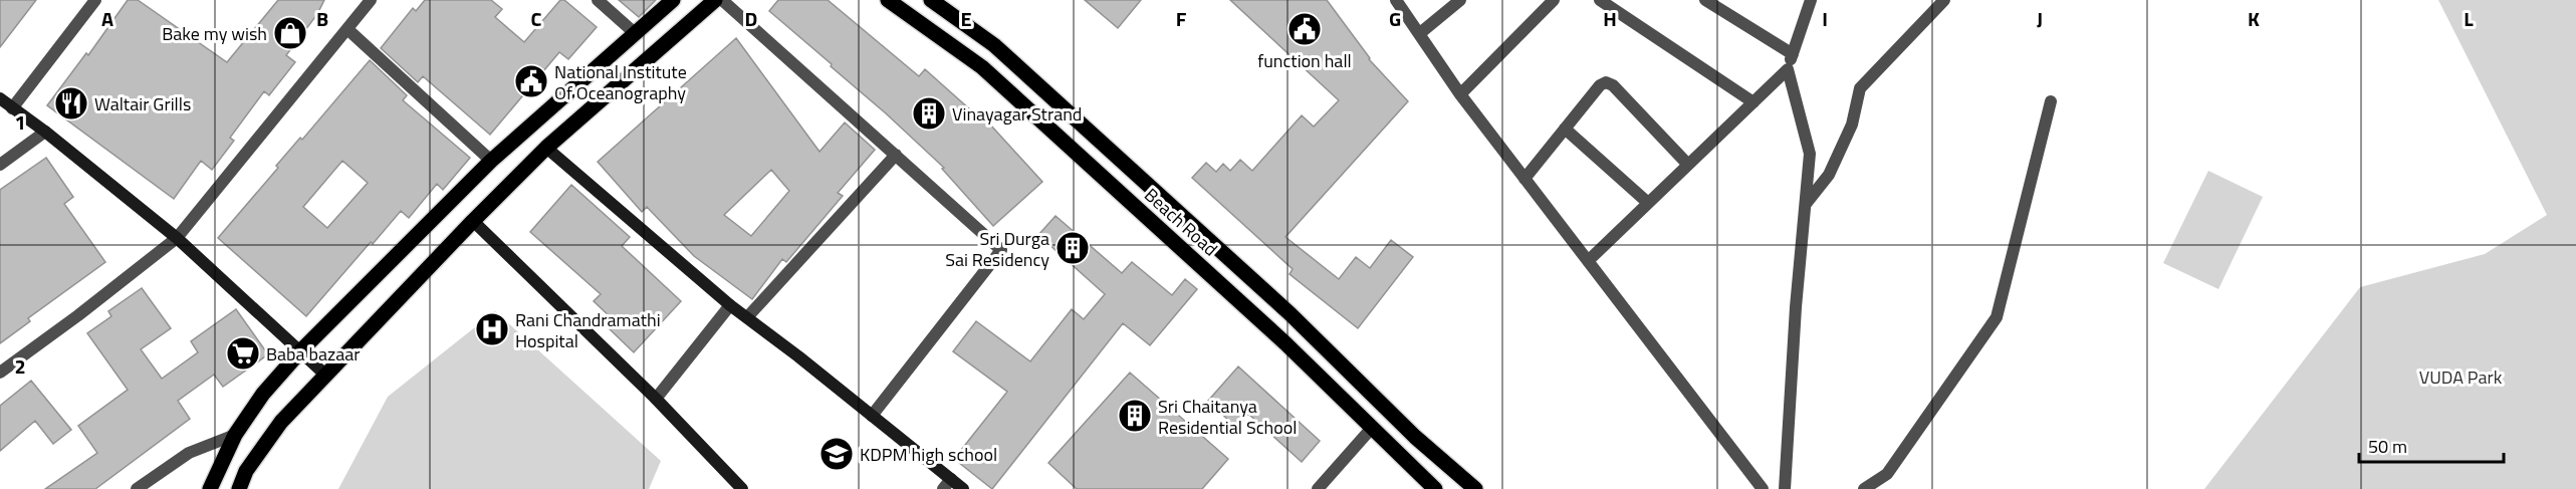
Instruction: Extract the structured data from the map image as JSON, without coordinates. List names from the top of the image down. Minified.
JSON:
{"streets":{"main road":["Beach Road"]},"parks":["VUDA Park"],"places":{"public building":["function hall","National Institute Of Oceanography"],"shop":["Bake my wish"],"restaurant":["Waltair Grills"],"building":["Vinayagar Strand","Sri Durga Sai Residency","Sri Chaitanya Residential School"],"hospital":["Rani Chandramathi Hospital"],"supermarket":["Baba bazaar"],"school or university":["KDPM high school"]},"scale_bar":"50 m","grid":{"columns":["A","B","C","D","E","F","G","H","I","J","K","L"],"rows":["1","2"]}}
